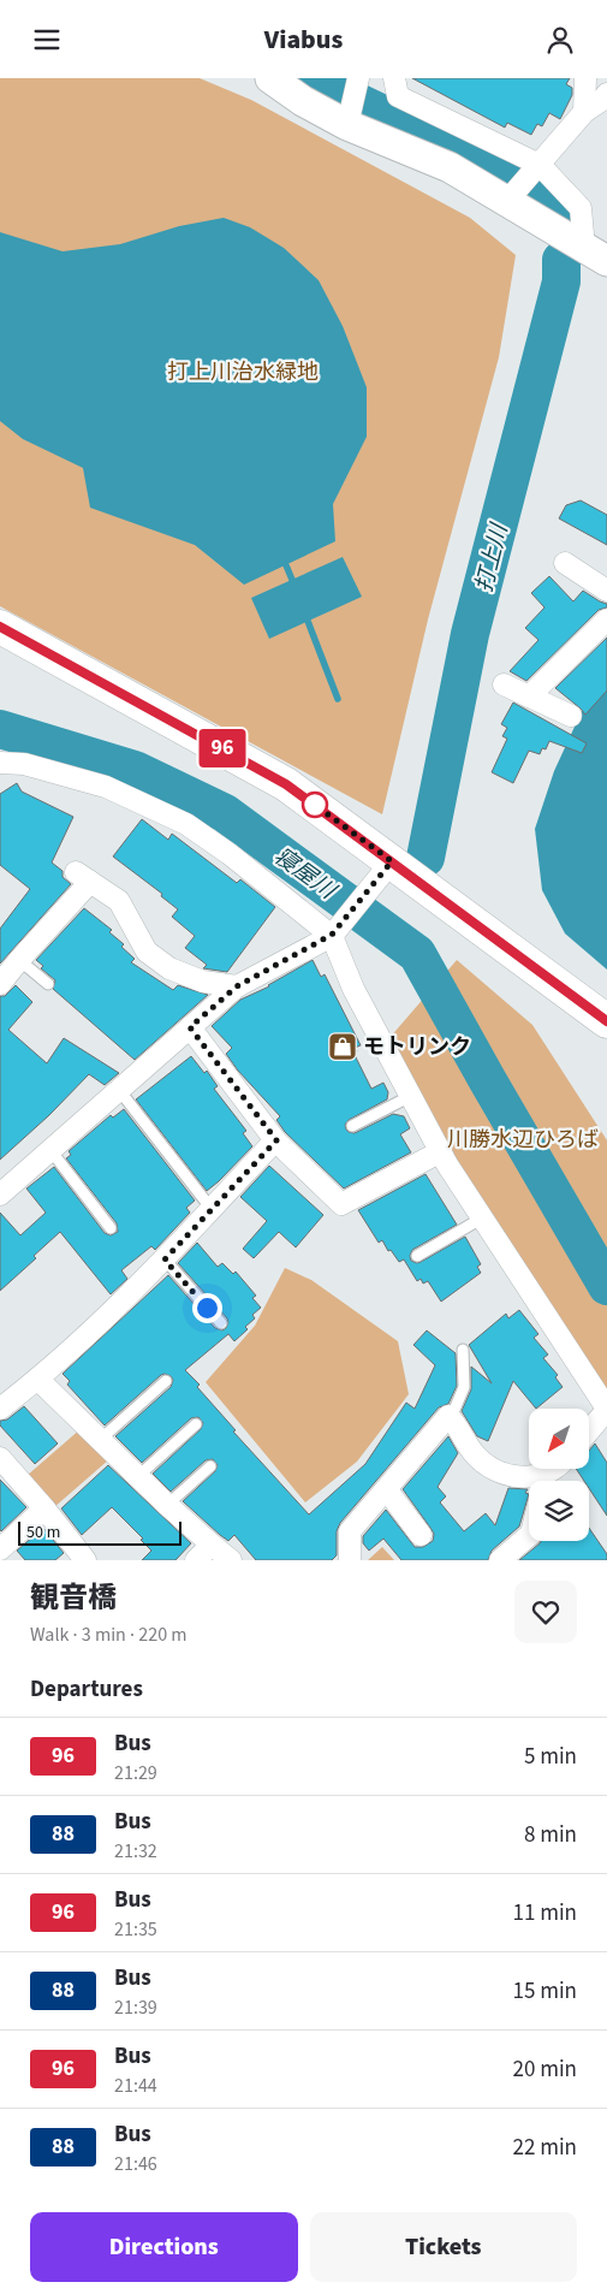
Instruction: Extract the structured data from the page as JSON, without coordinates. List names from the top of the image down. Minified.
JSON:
{"water":["打上川","寝屋川"],"parks":["打上川治水緑地","川勝水辺ひろば"],"places":{"shop":["モトリンク"]},"lines":["bus line 96"],"scale_bar":"50 m","north":"bottom left","page":{"header":"Viabus","on_map":"96","scale":"50 m","heading":[["観音橋","Walk · 3 min · 220 m"],"Departures"],"list":[{"mark":"96","name":"Bus","note":"21:29","value":"5 min"},{"mark":"88","name":"Bus","note":"21:32","value":"8 min"},{"mark":"96","name":"Bus","note":"21:35","value":"11 min"},{"mark":"88","name":"Bus","note":"21:39","value":"15 min"},{"mark":"96","name":"Bus","note":"21:44","value":"20 min"},{"mark":"88","name":"Bus","note":"21:46","value":"22 min"}],"buttons":["Directions","Tickets"]}}
